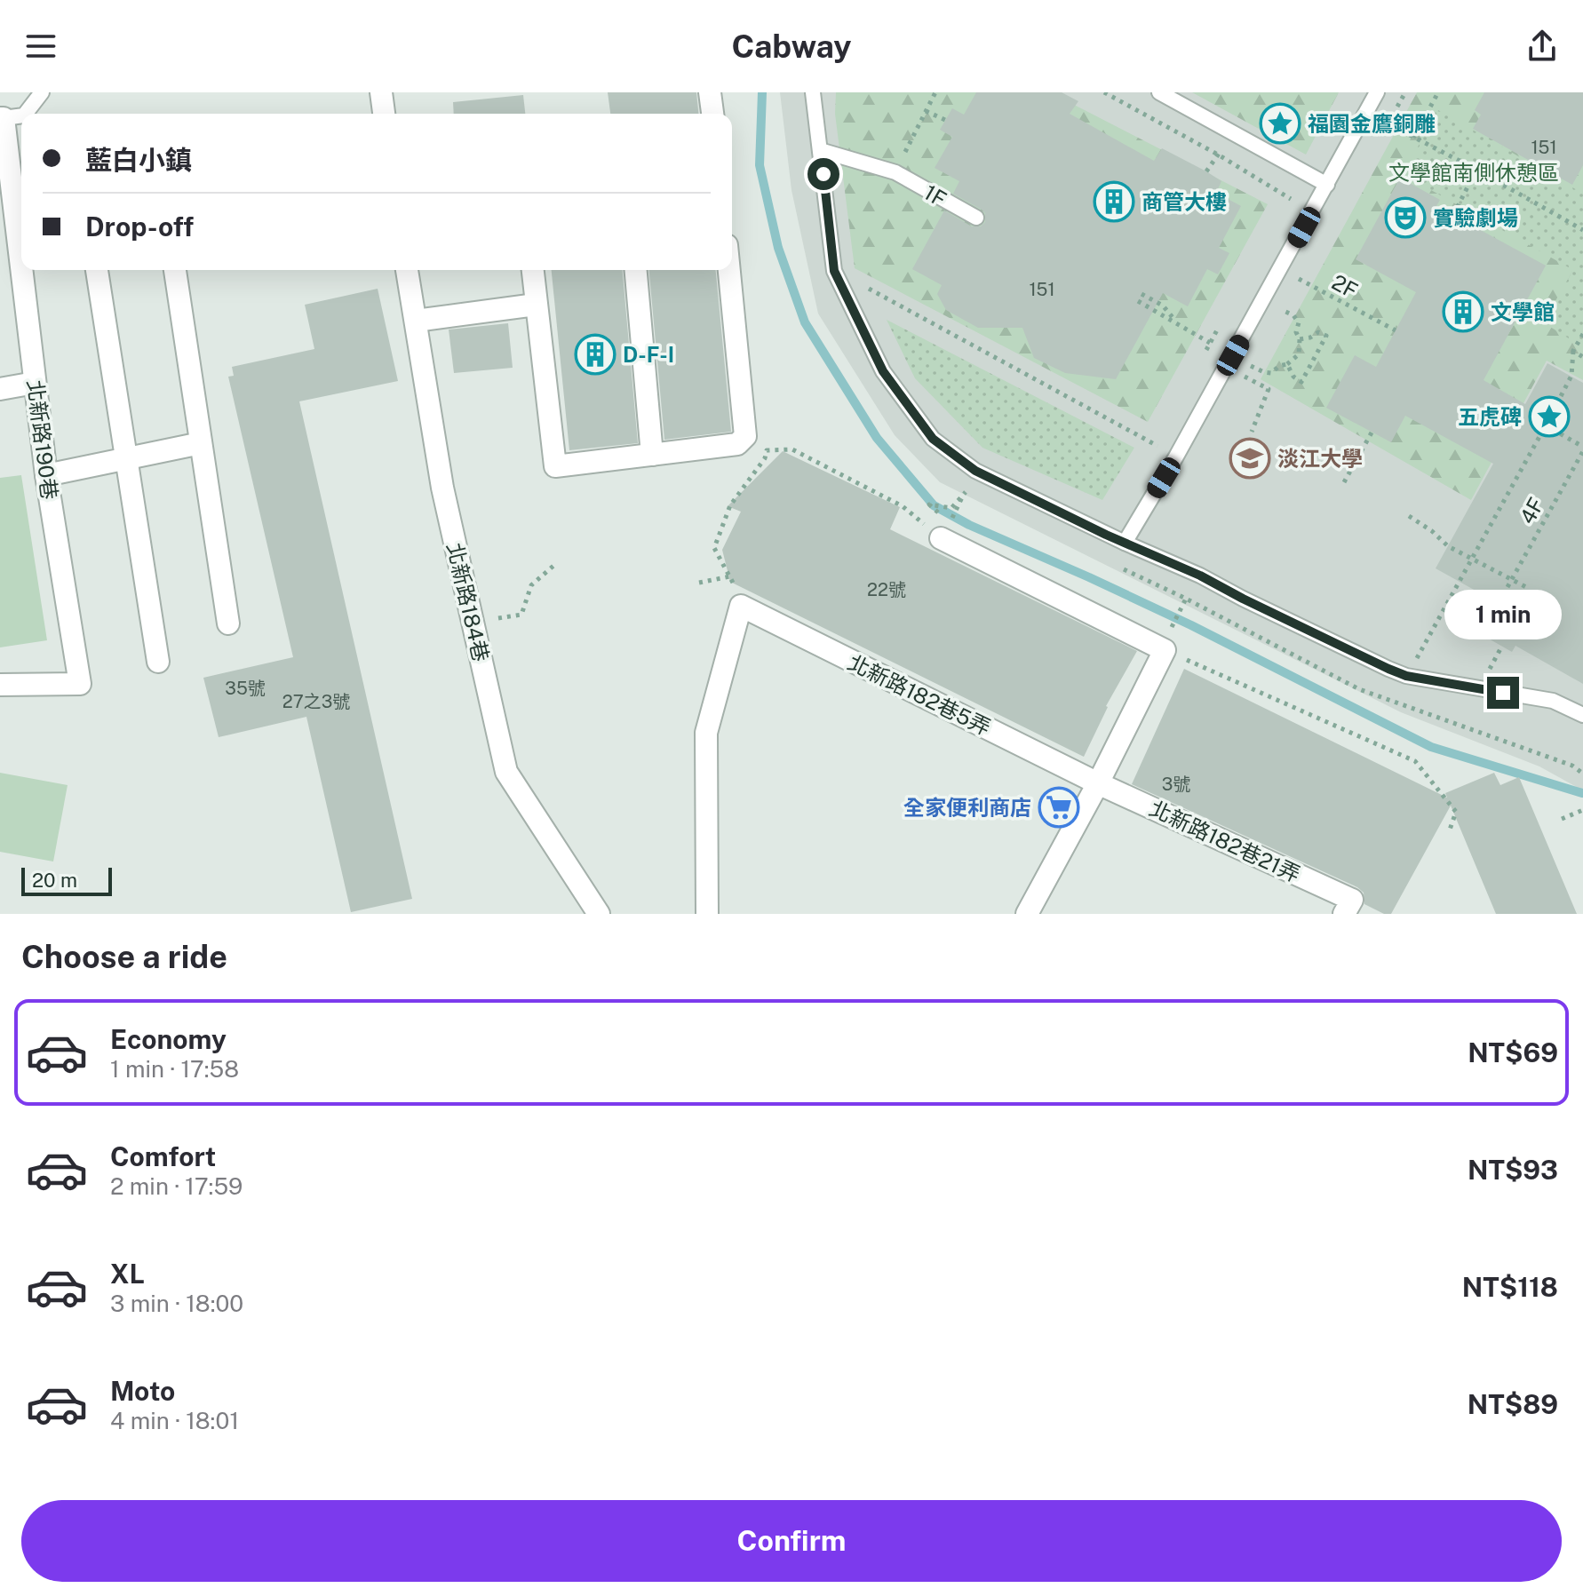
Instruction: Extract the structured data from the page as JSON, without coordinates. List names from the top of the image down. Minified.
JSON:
{"streets":{"street":["北新路190巷","北新路184巷","北新路182巷5弄","北新路182巷21弄"],"lane":["1F"],"path":["2F","4F"]},"crossings":[["北新路182巷5弄","北新路182巷21弄"]],"parks":["文學館南側休憩區"],"places":{"place":["福園金鷹銅雕","五虎碑"],"building":["商管大樓","文學館","D-F-I"],"theatre":["實驗劇場"],"school or university":["淡江大學"],"supermarket":["全家便利商店"]},"house_numbers":["151","151","22號","35號","27之3號","3號"],"scale_bar":"20 m","page":{"header":"Cabway","banner":["藍白小鎮","Drop-off"],"bubble":"1 min","scale":"20 m","heading":"Choose a ride","list":[{"name":"Economy","note":"1 min · 17:58","value":"NT$69"},{"name":"Comfort","note":"2 min · 17:59","value":"NT$93"},{"name":"XL","note":"3 min · 18:00","value":"NT$118"},{"name":"Moto","note":"4 min · 18:01","value":"NT$89"}],"buttons":"Confirm"}}
